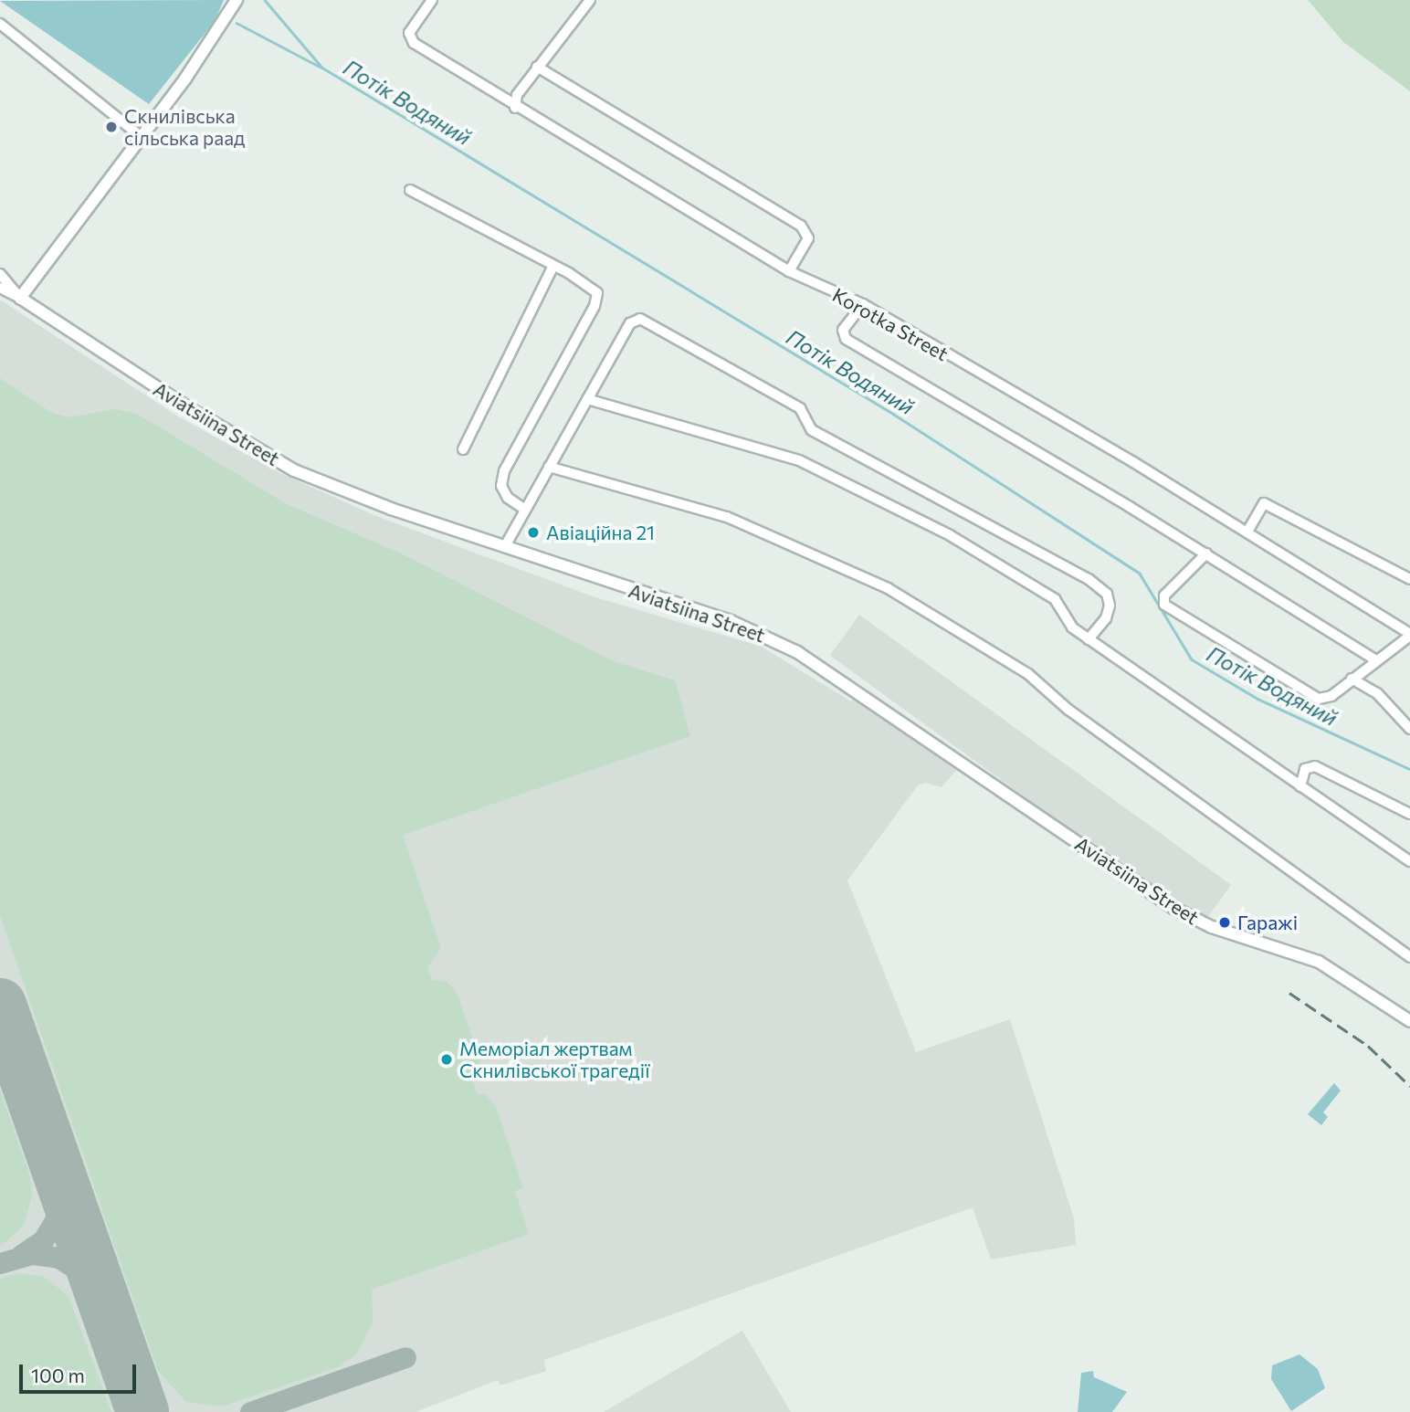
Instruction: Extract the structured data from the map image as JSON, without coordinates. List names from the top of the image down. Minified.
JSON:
{"streets":{"street":["Korotka Street","Aviatsiina Street"]},"water":["Потік Водяний"],"places":["Скнилівська сільська раад","Авіаційна 21","Гаражі","Меморіал жертвам Скнилівської трагедії"],"scale_bar":"100 m"}
